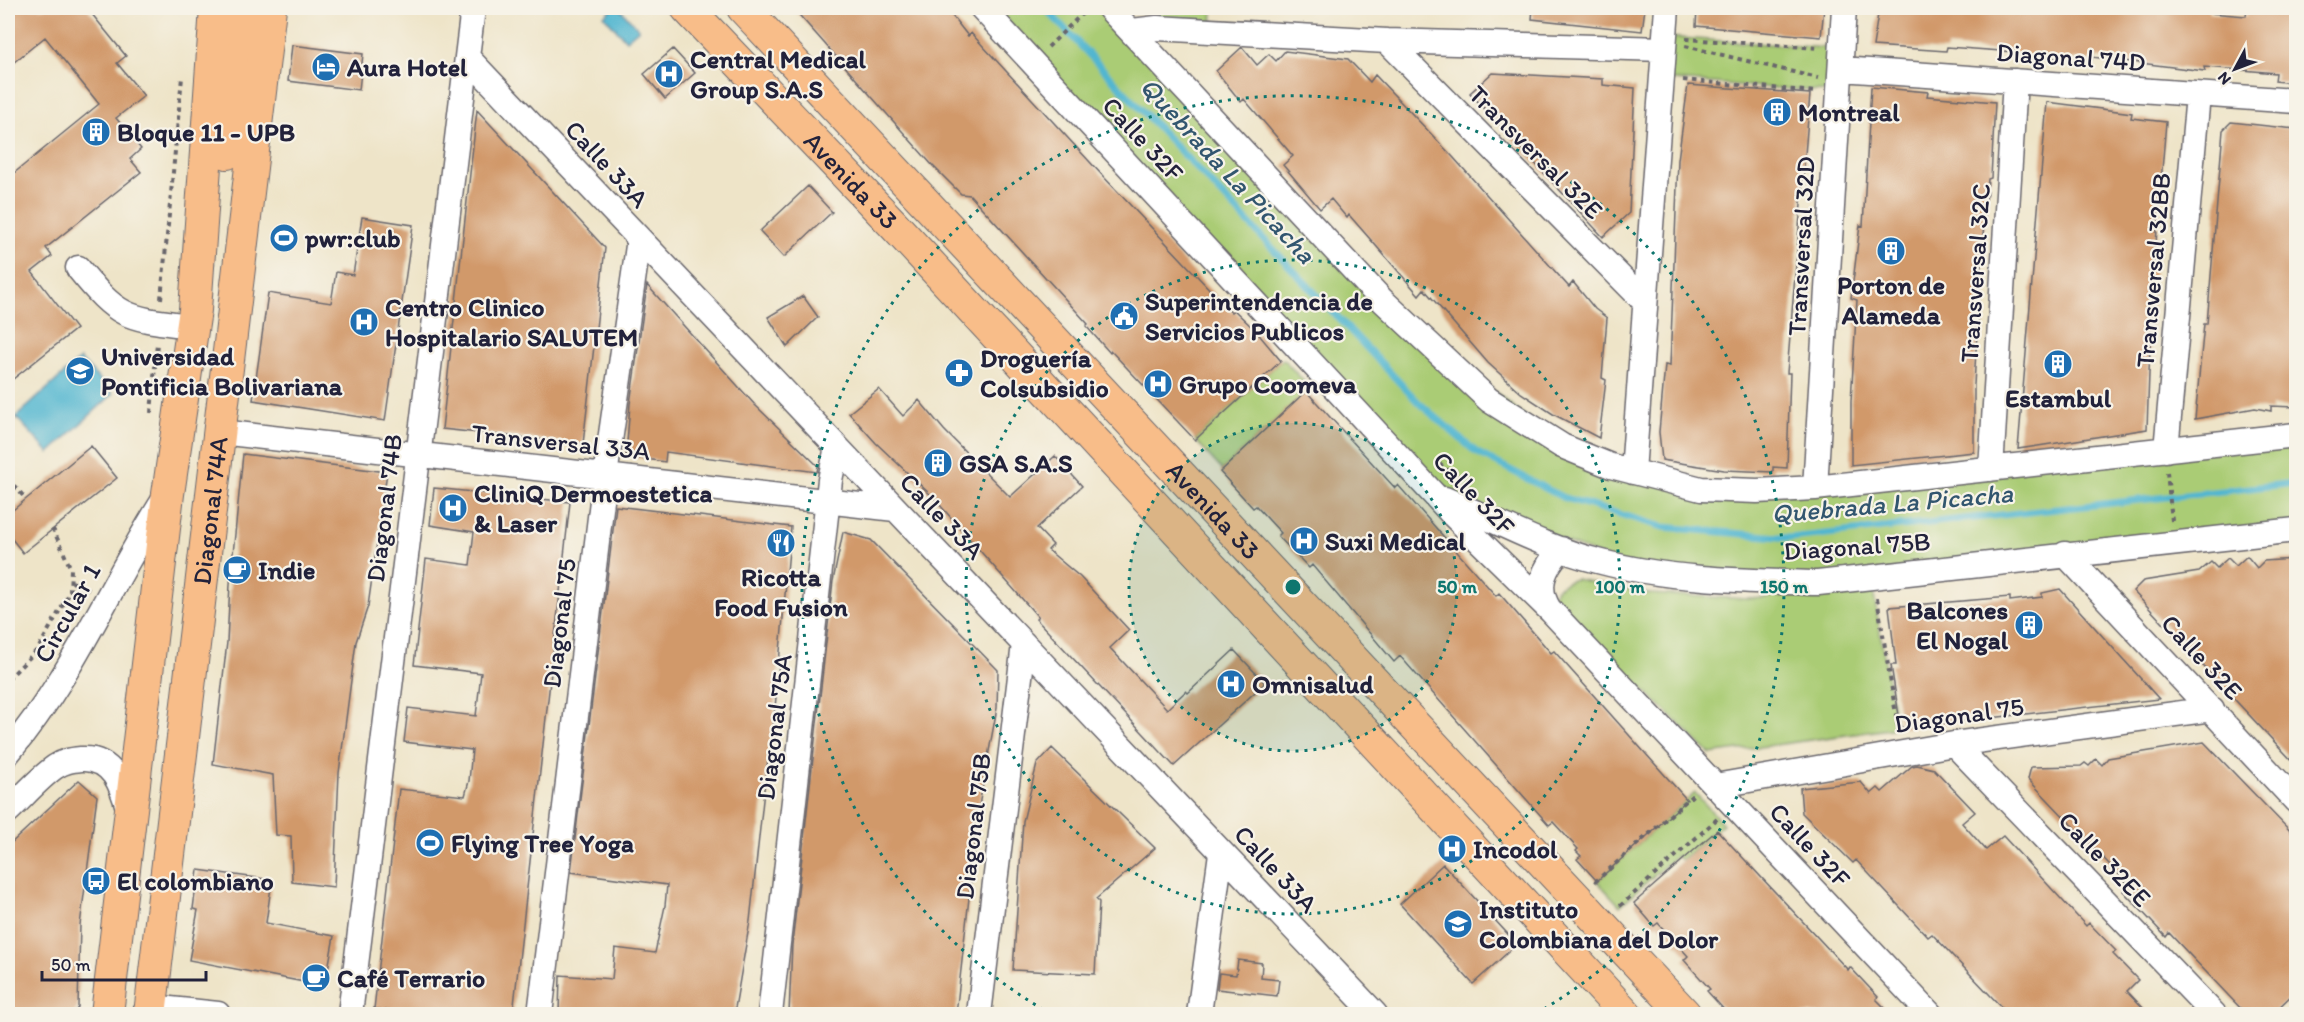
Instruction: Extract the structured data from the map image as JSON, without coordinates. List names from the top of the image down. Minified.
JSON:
{"streets":{"main road":["Avenida 33","Diagonal 74A"],"street":["Diagonal 74D","Calle 32F","Transversal 32E","Calle 33A","Transversal 32D","Transversal 32BB","Transversal 32C","Transversal 33A","Diagonal 74B","Diagonal 75B","Circular 1","Diagonal 75","Calle 32E","Diagonal 75A","Calle 32EE"]},"crossings":[["Diagonal 74D","Transversal 32D"],["Diagonal 74D","Transversal 32BB"],["Diagonal 74D","Transversal 32C"],["Calle 32F","Diagonal 75B"],["Calle 32F","Diagonal 75"],["Calle 33A","Transversal 33A"],["Calle 33A","Diagonal 74B"],["Calle 33A","Diagonal 75B"],["Calle 33A","Diagonal 75"],["Calle 33A","Diagonal 75A"],["Transversal 33A","Diagonal 74B"],["Transversal 33A","Diagonal 74A"],["Transversal 33A","Diagonal 75"],["Transversal 33A","Diagonal 75A"],["Diagonal 74A","Circular 1"],["Diagonal 75B","Calle 32E"],["Diagonal 75","Calle 32E"],["Diagonal 75","Calle 32EE"]],"water":["Quebrada La Picacha"],"places":{"hotel":["Aura Hotel"],"hospital":["Central Medical Group S.A.S","Centro Clinico Hospitalario SALUTEM","Grupo Coomeva","CliniQ Dermoestetica & Laser","Suxi Medical","Omnisalud","Incodol"],"building":["Montreal","Bloque 11 - UPB","Porton de Alameda","Estambul","GSA S.A.S","Balcones El Nogal"],"sports":["pwr:club","Flying Tree Yoga"],"public building":["Superintendencia de Servicios Publicos"],"school or university":["Universidad Pontificia Bolivariana","Instituto Colombiana del Dolor"],"pharmacy":["Droguería Colsubsidio"],"restaurant":["Ricotta Food Fusion"],"cafe":["Indie","Café Terrario"],"bus stop":["El colombiano"]},"scale_bar":"50 m","north":"bottom left","rings":["50 m","100 m","150 m"]}
